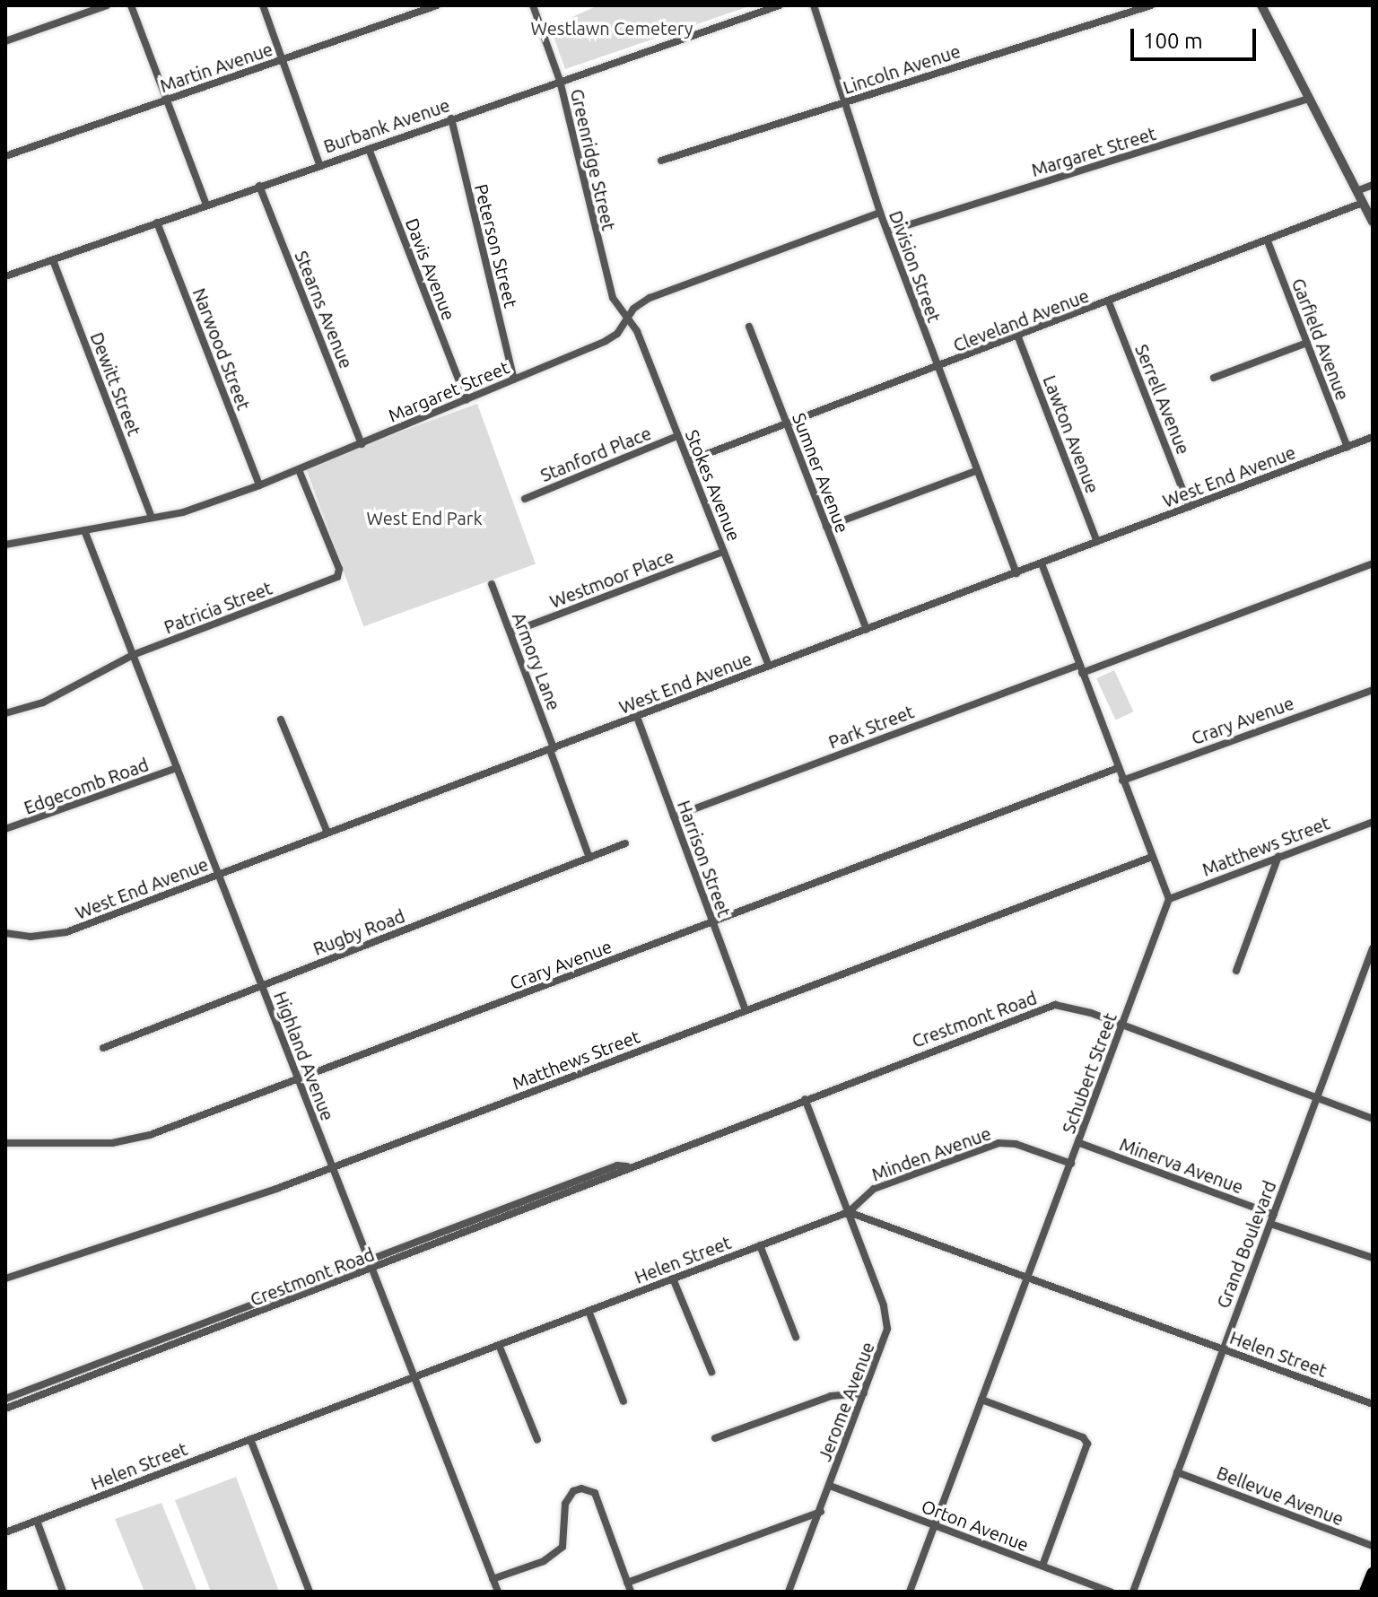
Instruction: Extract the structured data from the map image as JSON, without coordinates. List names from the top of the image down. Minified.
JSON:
{"streets":{"street":["Martin Avenue","Lincoln Avenue","Burbank Avenue","Margaret Street","Greenridge Street","Peterson Street","Division Street","Davis Avenue","Stearns Avenue","Cleveland Avenue","Garfield Avenue","Narwood Street","Dewitt Street","Serrell Avenue","Lawton Avenue","Stanford Place","Sumner Avenue","West End Avenue","Stokes Avenue","Westmoor Place","Patricia Street","Armory Lane","Crary Avenue","Park Street","Edgecomb Road","Matthews Street","Harrison Street","Rugby Road","Crestmont Road","Highland Avenue","Schubert Street","Minden Avenue","Minerva Avenue","Grand Boulevard","Helen Street","Jerome Avenue","Bellevue Avenue","Orton Avenue"]},"crossings":[["Lincoln Avenue","Division Street"],["Burbank Avenue","Greenridge Street"],["Burbank Avenue","Peterson Street"],["Burbank Avenue","Davis Avenue"],["Burbank Avenue","Stearns Avenue"],["Burbank Avenue","Narwood Street"],["Burbank Avenue","Dewitt Street"],["Margaret Street","Greenridge Street"],["Margaret Street","Peterson Street"],["Margaret Street","Division Street"],["Margaret Street","Davis Avenue"],["Margaret Street","Stearns Avenue"],["Margaret Street","Narwood Street"],["Margaret Street","Dewitt Street"],["Margaret Street","Stokes Avenue"],["Margaret Street","Patricia Street"],["Margaret Street","Highland Avenue"],["Greenridge Street","Stokes Avenue"],["Division Street","Cleveland Avenue"],["Division Street","West End Avenue"],["Cleveland Avenue","Garfield Avenue"],["Cleveland Avenue","Serrell Avenue"],["Cleveland Avenue","Lawton Avenue"],["Cleveland Avenue","Sumner Avenue"],["Cleveland Avenue","Stokes Avenue"],["Garfield Avenue","West End Avenue"],["Serrell Avenue","West End Avenue"],["Lawton Avenue","West End Avenue"],["Stanford Place","Stokes Avenue"],["Sumner Avenue","West End Avenue"],["West End Avenue","Stokes Avenue"],["West End Avenue","Armory Lane"],["West End Avenue","Harrison Street"],["West End Avenue","Highland Avenue"],["Stokes Avenue","Westmoor Place"],["Westmoor Place","Armory Lane"],["Patricia Street","Highland Avenue"],["Armory Lane","Rugby Road"],["Crary Avenue","Harrison Street"],["Crary Avenue","Highland Avenue"],["Park Street","Harrison Street"],["Edgecomb Road","Highland Avenue"],["Matthews Street","Harrison Street"],["Matthews Street","Highland Avenue"],["Matthews Street","Schubert Street"],["Rugby Road","Highland Avenue"],["Crestmont Road","Highland Avenue"],["Crestmont Road","Schubert Street"],["Crestmont Road","Grand Boulevard"],["Crestmont Road","Jerome Avenue"],["Highland Avenue","Helen Street"],["Schubert Street","Minden Avenue"],["Schubert Street","Minerva Avenue"],["Schubert Street","Helen Street"],["Schubert Street","Orton Avenue"],["Minden Avenue","Helen Street"],["Minden Avenue","Jerome Avenue"],["Minerva Avenue","Grand Boulevard"],["Grand Boulevard","Helen Street"],["Grand Boulevard","Bellevue Avenue"],["Helen Street","Jerome Avenue"],["Jerome Avenue","Orton Avenue"]],"parks":["Westlawn Cemetery","West End Park"],"scale_bar":"100 m"}
